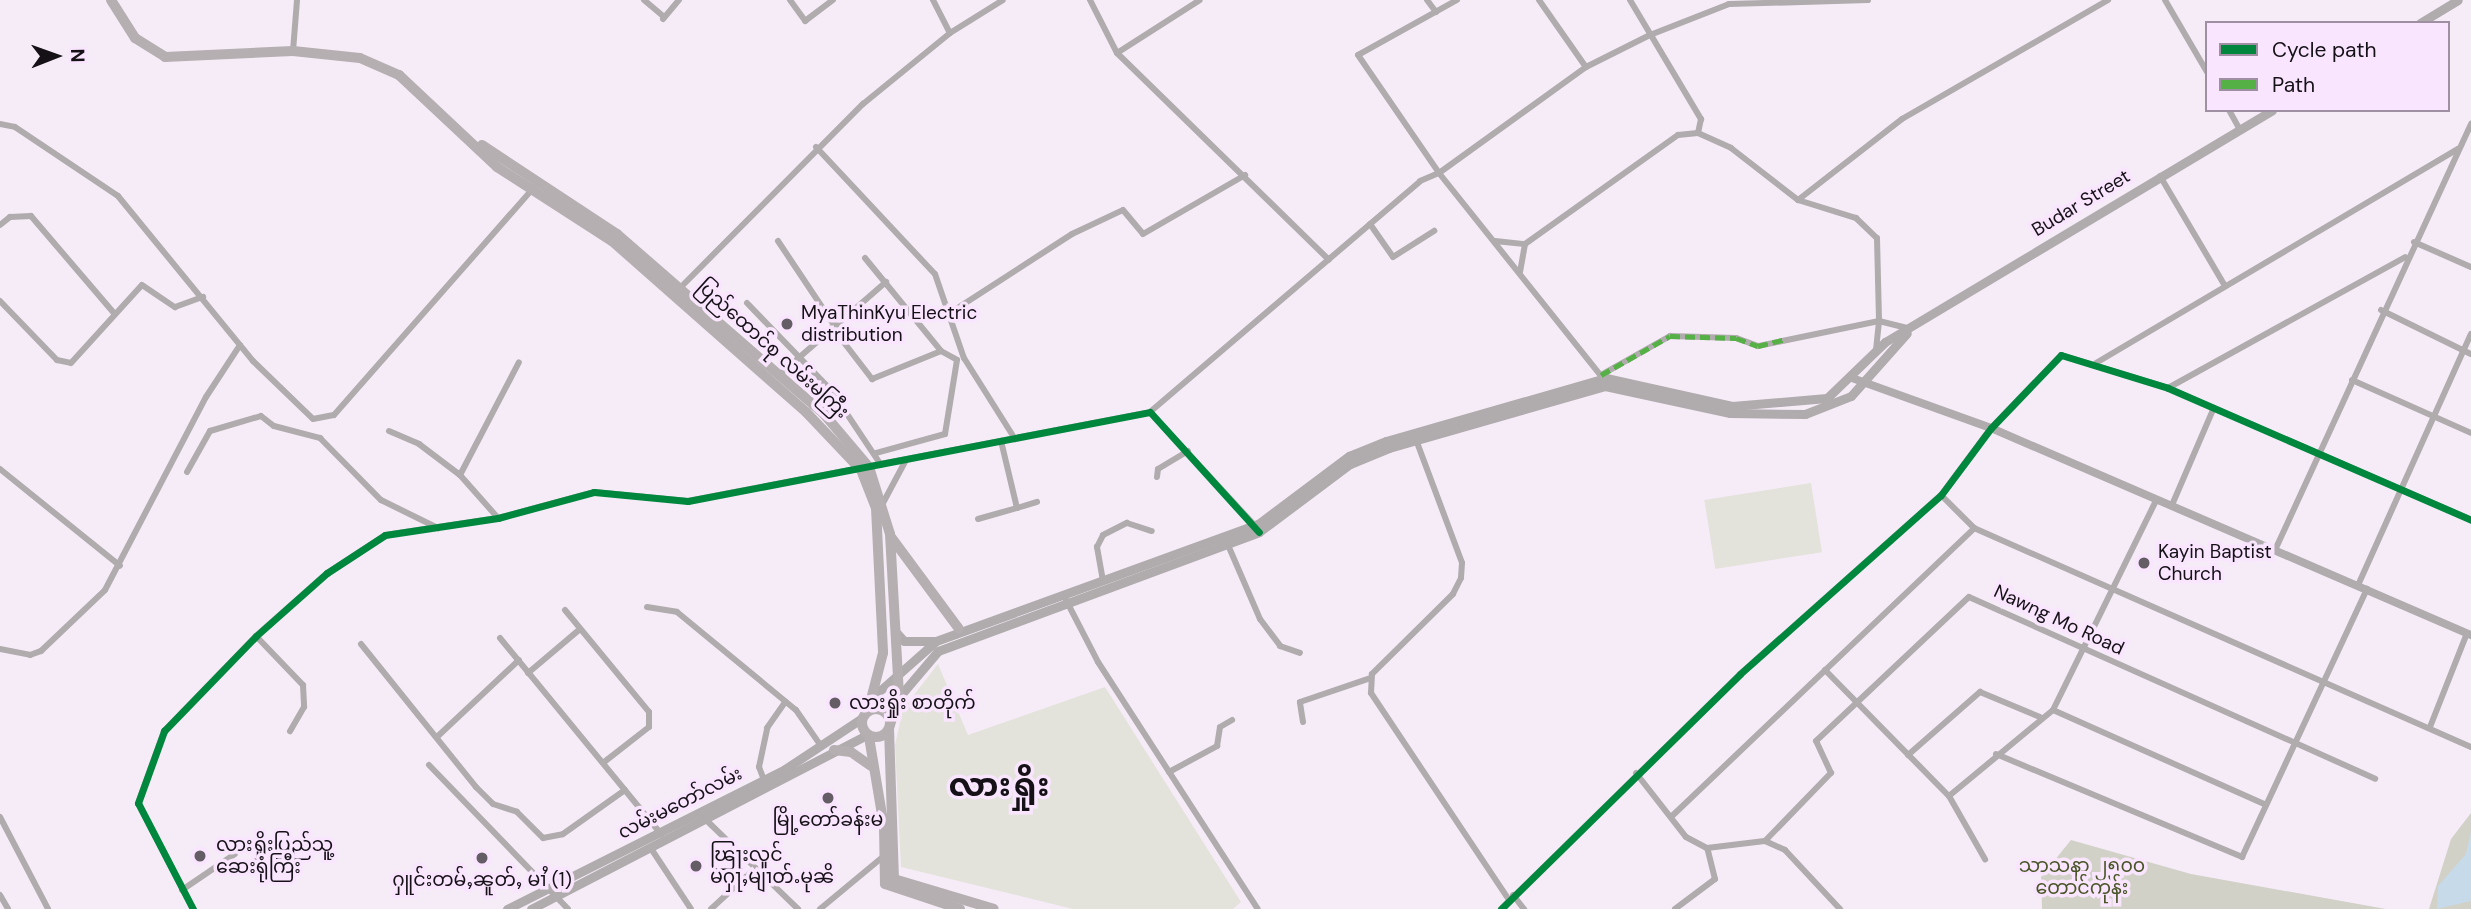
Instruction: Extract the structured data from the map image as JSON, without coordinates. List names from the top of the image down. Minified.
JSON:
{"streets":{"main road":["Budar Street","ပြည်ထောင်စု လမ်းမကြီး","လမ်းမတော်လမ်း"],"street":["Nawng Mo Road"]},"crossings":[["ပြည်ထောင်စု လမ်းမကြီး","လမ်းမတော်လမ်း"]],"districts":["လားရှိုး"],"parks":["သာသနာ ၂၅၀၀ တောင်ကုန်း"],"places":["MyaThinKyu Electric distribution","Kayin Baptist Church","လားရှိုး စာတိုက်","မြို့တော်ခန်းမ","လားရှိုးပြည်သူ့ ဆေးရုံကြီး","ႁူင်းတမ်ႇၼူတ်ႇ မၢႆ (1)","ၽြႃးလူင် မႁႃႇမျၢတ်ႉမုၼိ"],"legend":["Cycle path","Path"],"north":"right"}
